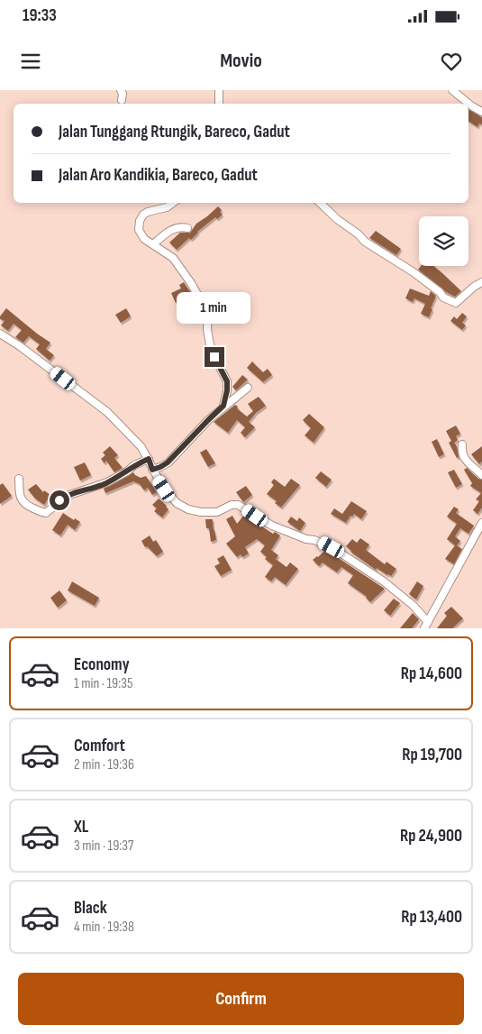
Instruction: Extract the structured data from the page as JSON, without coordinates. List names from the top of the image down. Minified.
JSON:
{"page":{"status":"19:33","header":"Movio","banner":["Jalan Tunggang Rtungik, Bareco, Gadut","Jalan Aro Kandikia, Bareco, Gadut"],"bubble":"1 min","list":[{"name":"Economy","note":"1 min · 19:35","value":"Rp 14,600"},{"name":"Comfort","note":"2 min · 19:36","value":"Rp 19,700"},{"name":"XL","note":"3 min · 19:37","value":"Rp 24,900"},{"name":"Black","note":"4 min · 19:38","value":"Rp 13,400"}],"buttons":"Confirm"}}
